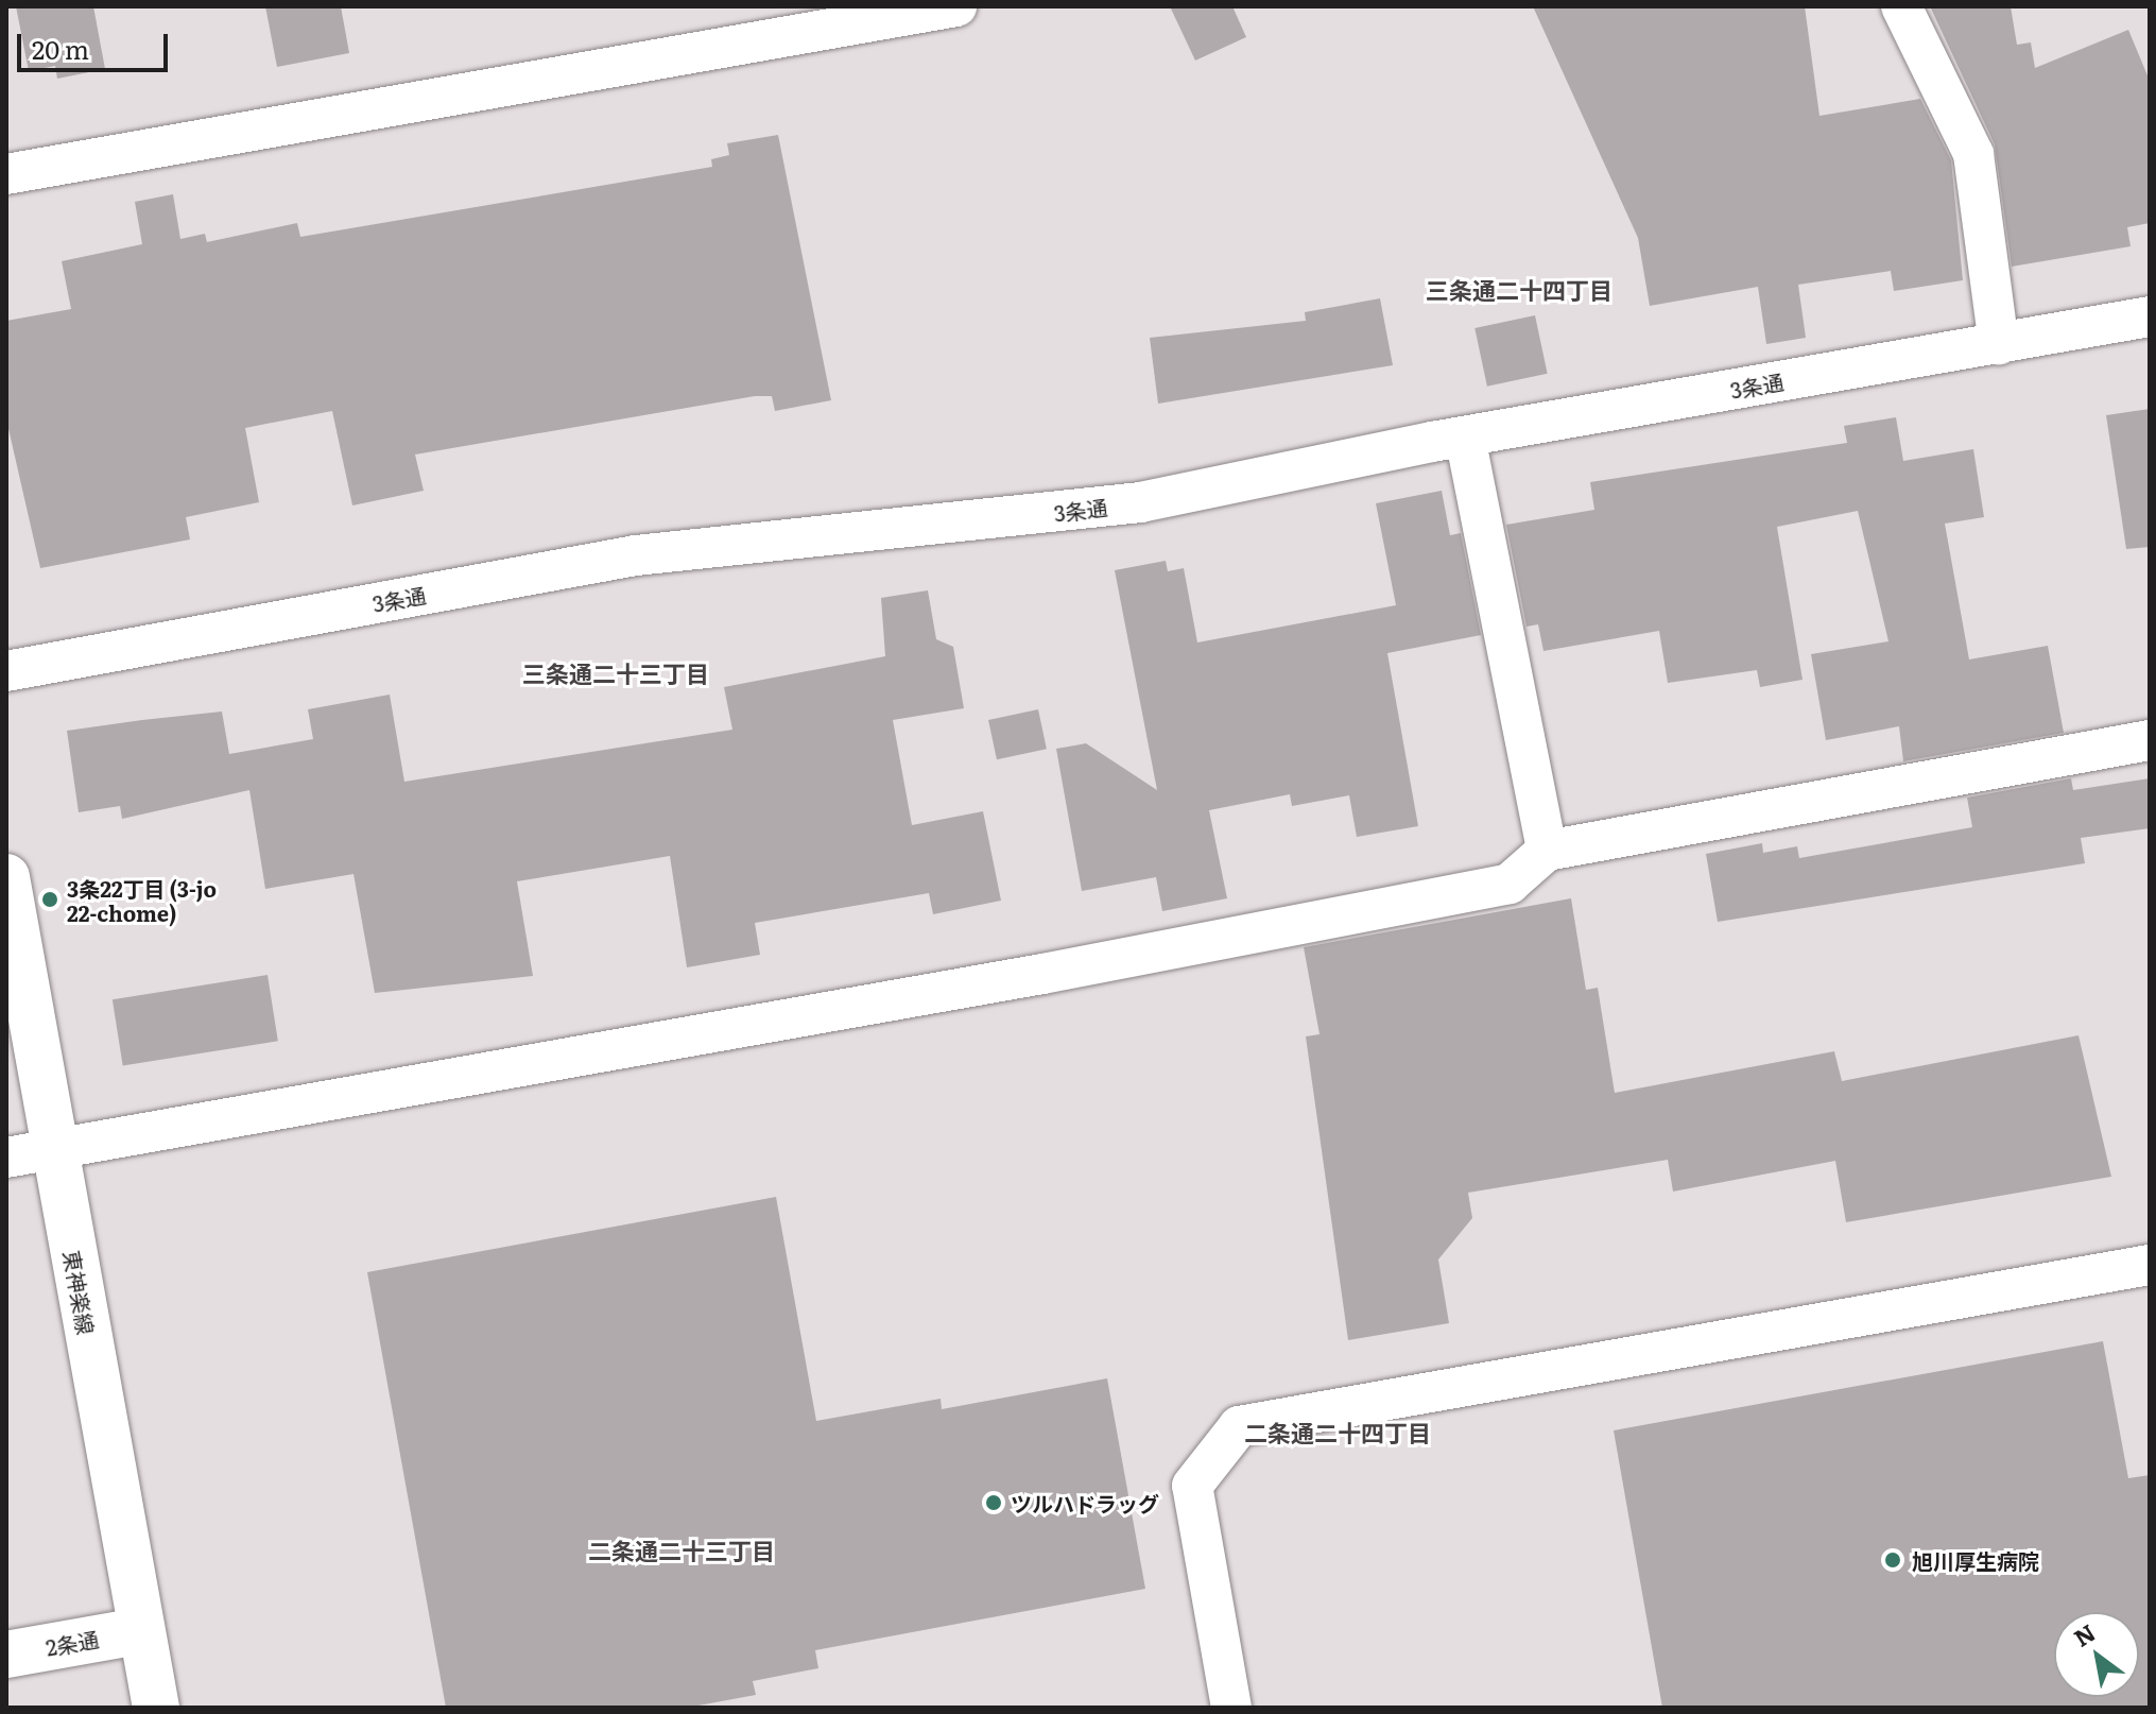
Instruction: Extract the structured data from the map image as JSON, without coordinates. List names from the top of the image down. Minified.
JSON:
{"streets":{"street":["3条通","東神楽線","2条通"]},"crossings":[["東神楽線","2条通"]],"districts":["三条通二十四丁目","三条通二十三丁目","二条通二十四丁目","二条通二十三丁目"],"places":["3条22丁目 (3-jo 22-chome)","ツルハドラッグ","旭川厚生病院"],"scale_bar":"20 m","north":"top left"}
